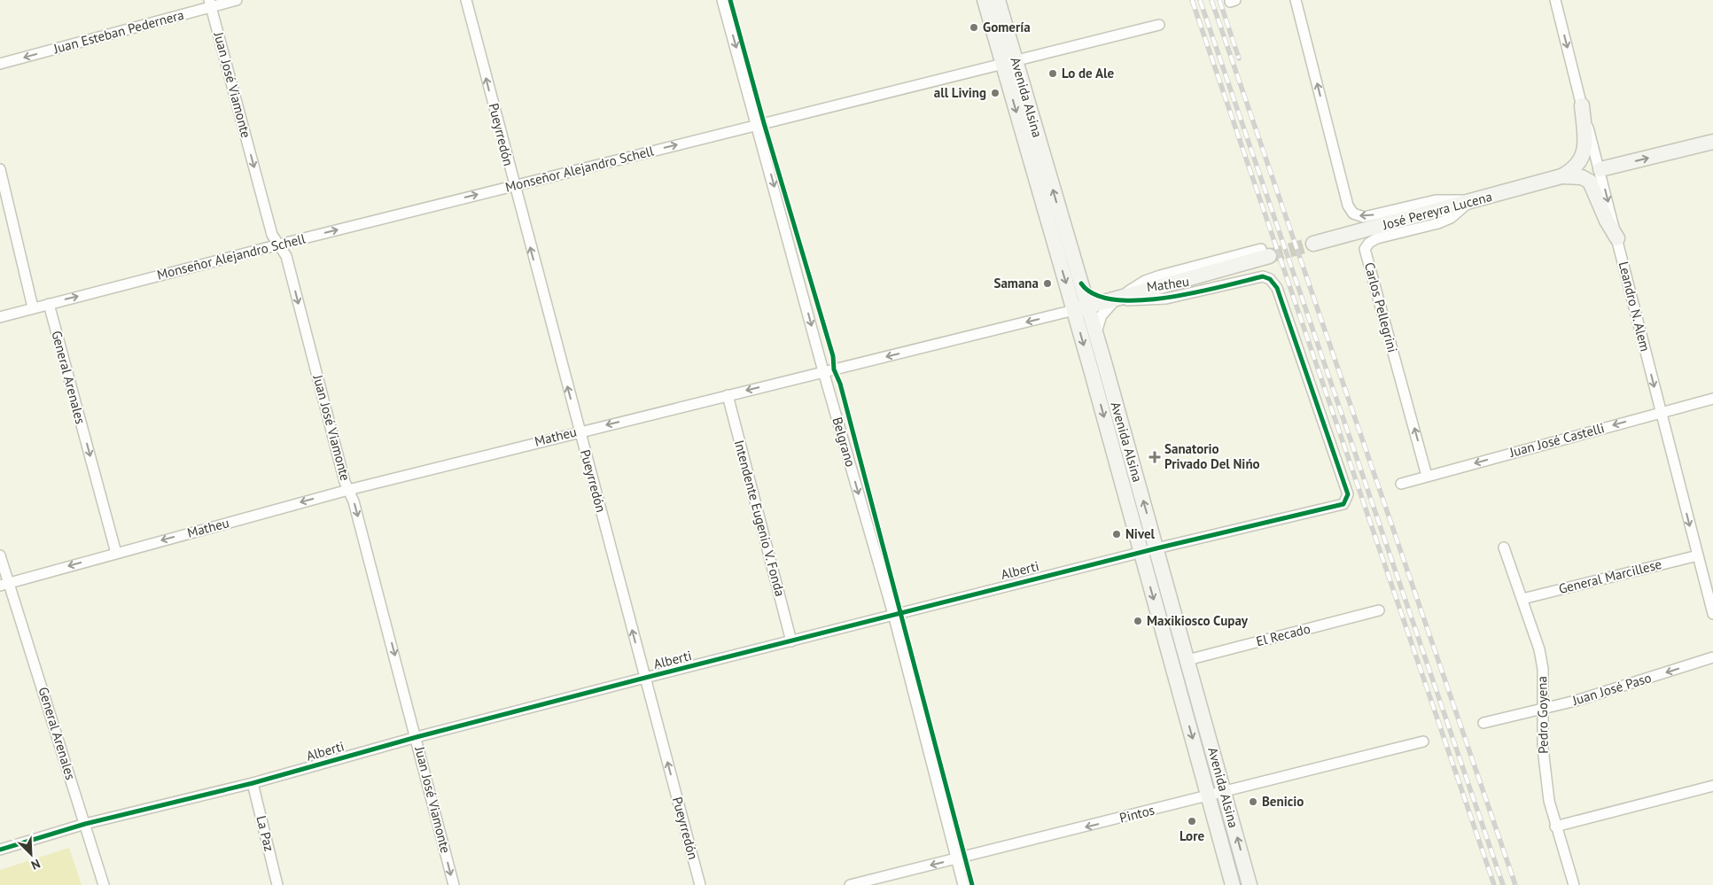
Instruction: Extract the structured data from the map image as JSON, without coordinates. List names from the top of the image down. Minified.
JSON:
{"streets":{"main road":["Avenida Alsina","José Pereyra Lucena","Matheu"],"street":["Juan Esteban Pedernera","Juan José Viamonte","Pueyrredón","Monseñor Alejandro Schell","Leandro N. Alem","Carlos Pellegrini","General Arenales","Juan José Castelli","Belgrano","Intendente Eugenio V. Fonda","Alberti","General Marcillese","El Recado","Juan José Paso","Pedro Goyena","Pintos","La Paz"]},"crossings":[["Juan Esteban Pedernera","Juan José Viamonte"],["Juan José Viamonte","Monseñor Alejandro Schell"],["Juan José Viamonte","Matheu"],["Juan José Viamonte","Alberti"],["Avenida Alsina","Monseñor Alejandro Schell"],["Avenida Alsina","Matheu"],["Avenida Alsina","Alberti"],["Avenida Alsina","El Recado"],["Avenida Alsina","Pintos"],["Pueyrredón","Monseñor Alejandro Schell"],["Pueyrredón","Matheu"],["Pueyrredón","Alberti"],["Monseñor Alejandro Schell","General Arenales"],["Monseñor Alejandro Schell","Belgrano"],["José Pereyra Lucena","Leandro N. Alem"],["José Pereyra Lucena","Carlos Pellegrini"],["Matheu","General Arenales"],["Matheu","Belgrano"],["Matheu","Intendente Eugenio V. Fonda"],["Matheu","Alberti"],["Leandro N. Alem","Juan José Castelli"],["Leandro N. Alem","General Marcillese"],["Carlos Pellegrini","Juan José Castelli"],["General Arenales","Alberti"],["Belgrano","Alberti"],["Belgrano","Pintos"],["Intendente Eugenio V. Fonda","Alberti"],["Alberti","La Paz"],["General Marcillese","Pedro Goyena"],["Juan José Paso","Pedro Goyena"]],"one_way":["Juan Esteban Pedernera","Juan José Viamonte","Pueyrredón","Monseñor Alejandro Schell","Matheu","Leandro N. Alem","General Arenales","Juan José Castelli","Belgrano","Juan José Paso","Pintos"],"places":{"other":["Gomería","Lo de Ale","all Living","Samana","Nivel","Maxikiosco Cupay","Benicio","Lore"],"health":["Sanatorio Privado Del Nińo"]},"north":"bottom right"}
